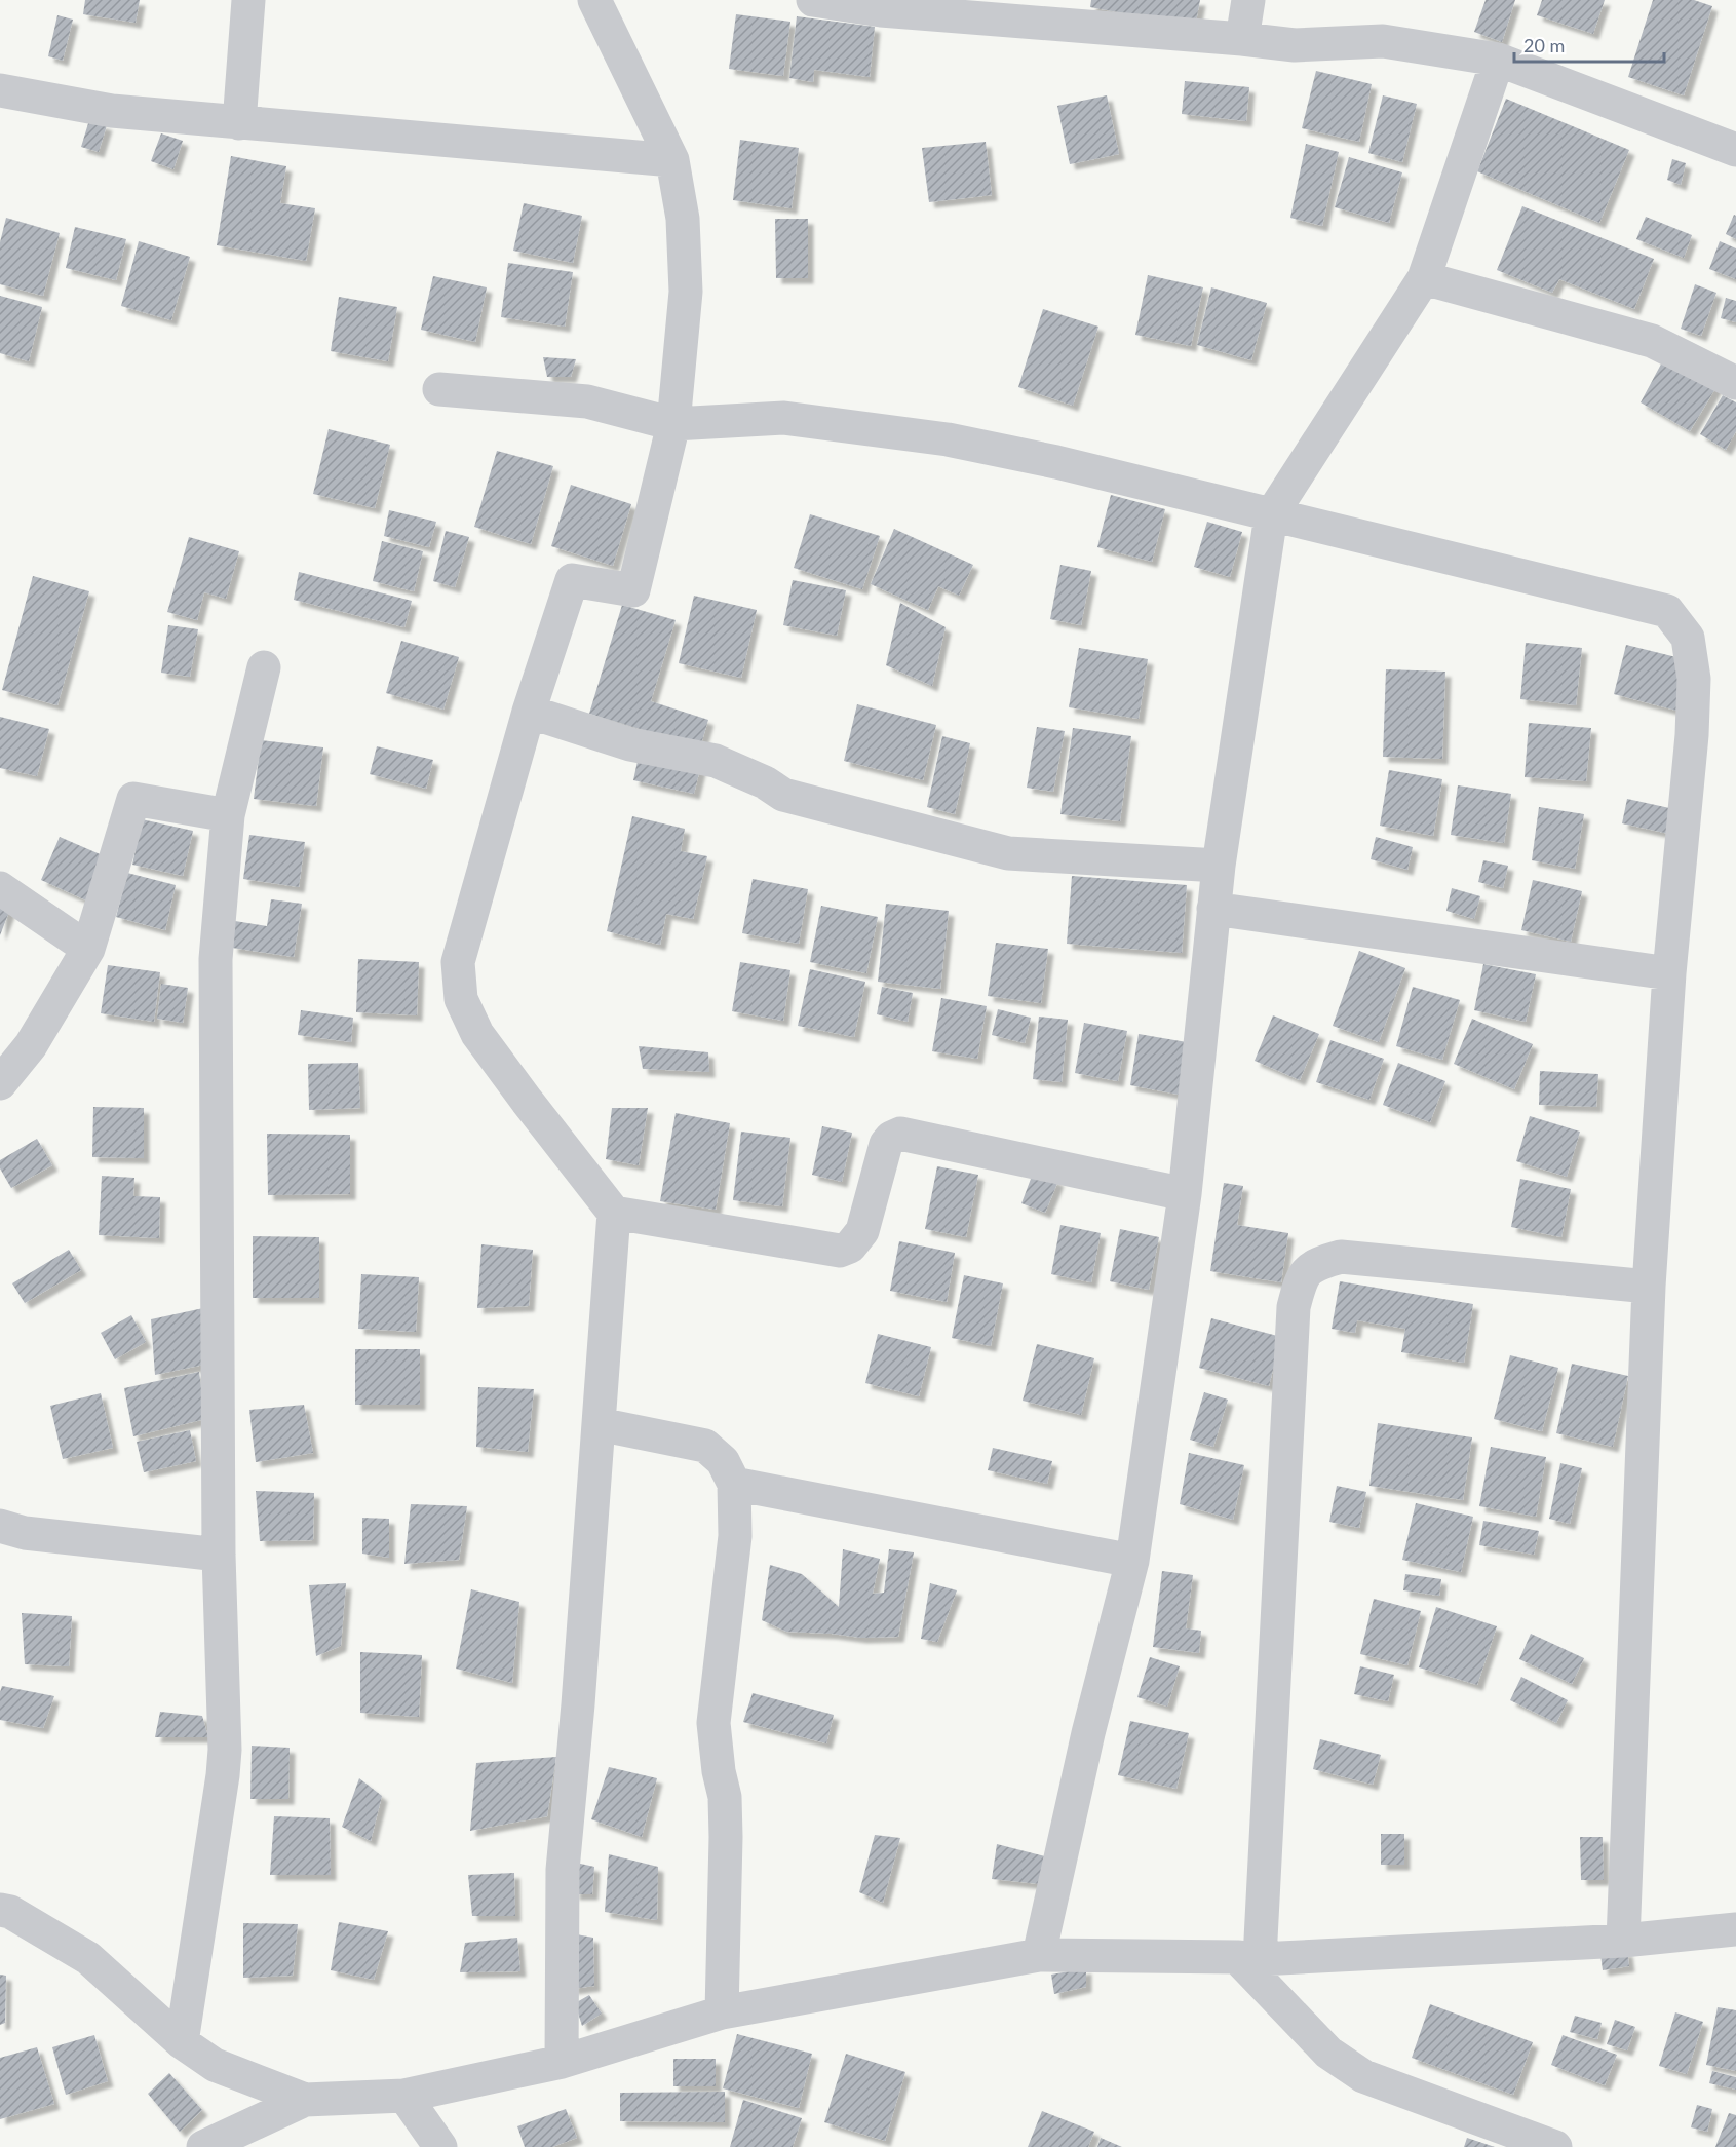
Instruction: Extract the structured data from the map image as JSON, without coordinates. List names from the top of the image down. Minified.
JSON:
{"scale_bar":"20 m"}
